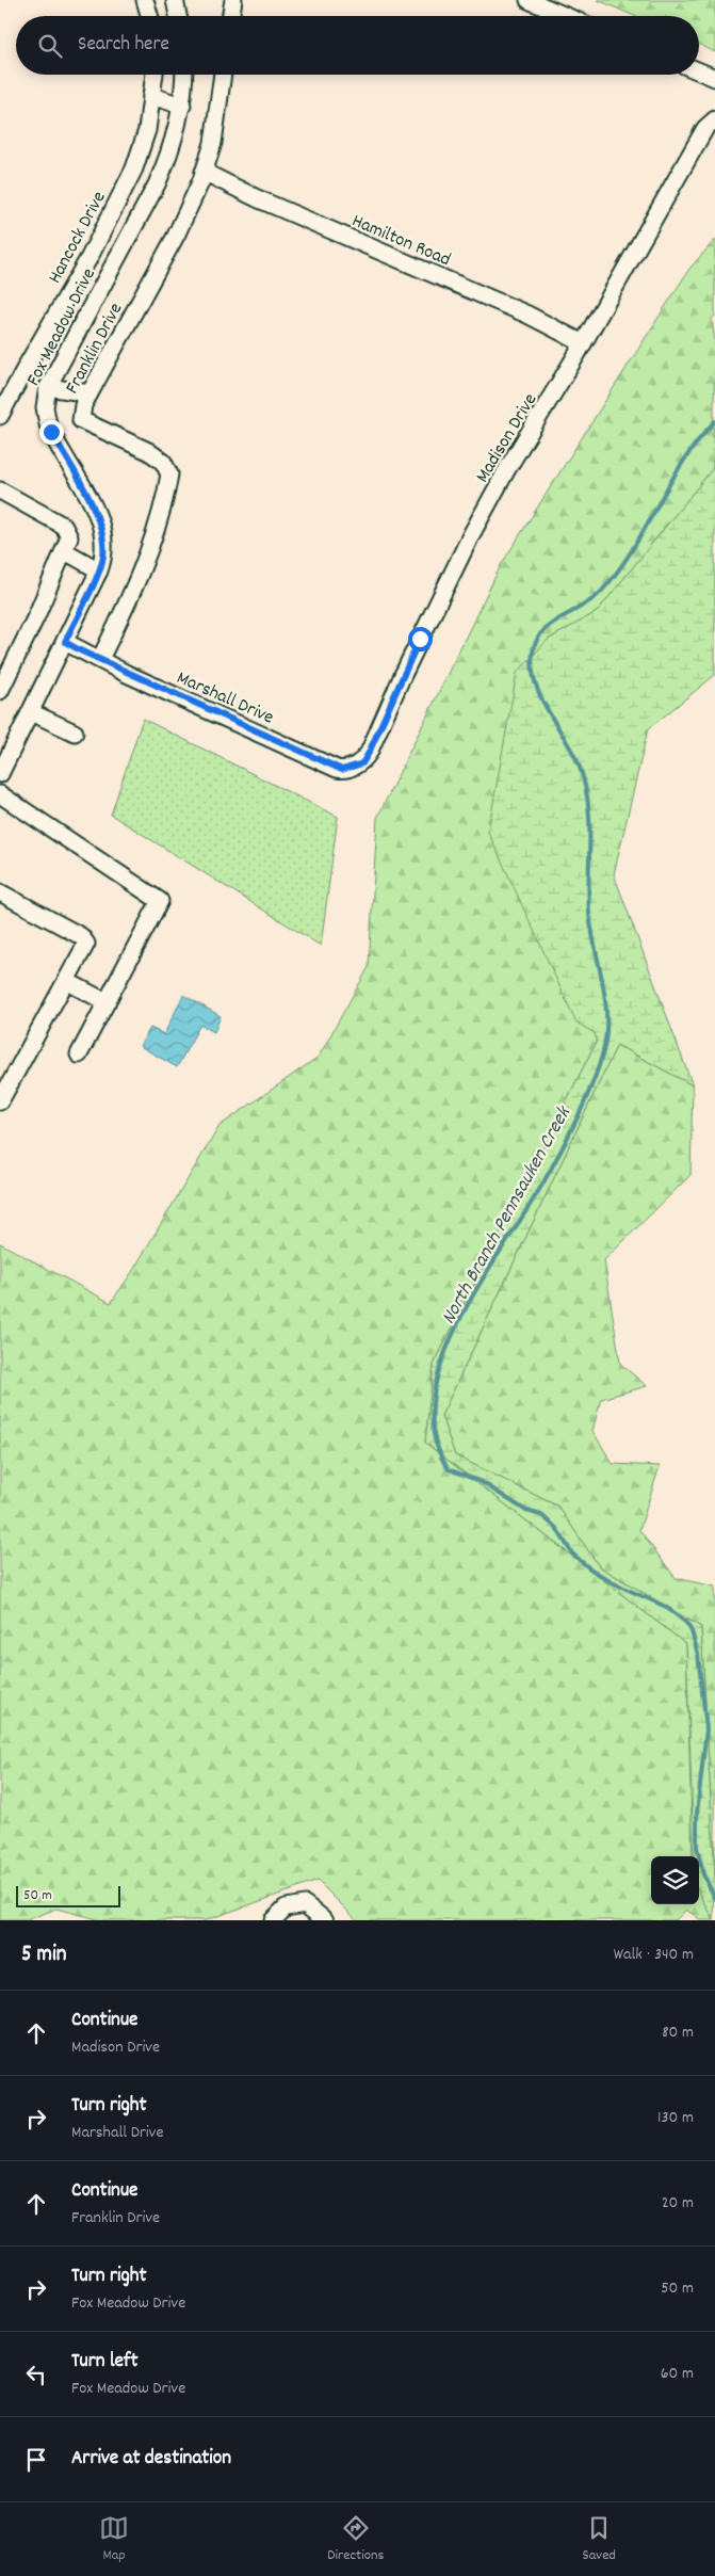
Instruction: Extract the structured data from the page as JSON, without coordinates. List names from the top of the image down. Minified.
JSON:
{"streets":{"street":["Hancock Drive","Hamilton Road","Fox Meadow Drive","Franklin Drive","Madison Drive","Marshall Drive"]},"crossings":[["Hamilton Road","Franklin Drive"],["Hamilton Road","Madison Drive"],["Franklin Drive","Marshall Drive"],["Madison Drive","Marshall Drive"]],"water":["North Branch Pennsauken Creek"],"scale_bar":"50 m","page":{"search":"Search here","scale":"50 m","heading":["5 min","Walk · 340 m"],"list":[["Continue","Madison Drive","80 m"],["Turn right","Marshall Drive","130 m"],["Continue","Franklin Drive","20 m"],["Turn right","Fox Meadow Drive","50 m"],["Turn left","Fox Meadow Drive","60 m"],"Arrive at destination"],"nav":["Map","Directions","Saved"]}}
